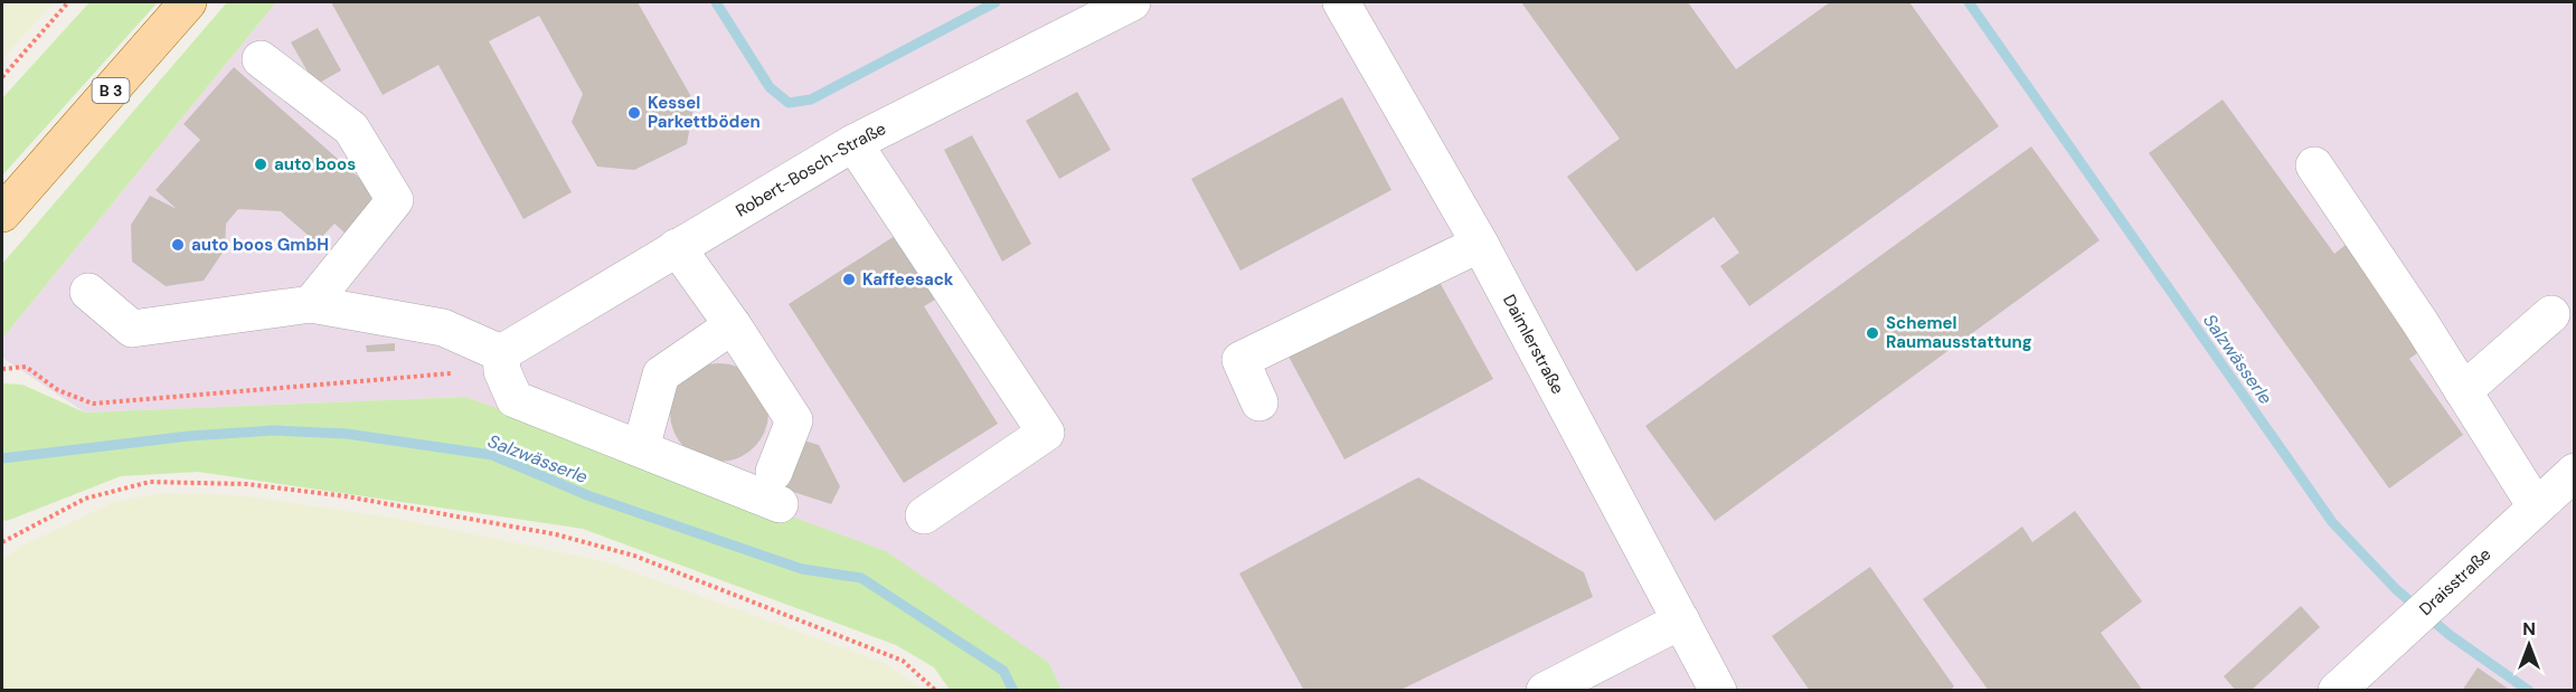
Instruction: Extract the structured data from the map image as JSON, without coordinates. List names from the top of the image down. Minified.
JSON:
{"streets":{"main road":["B 3"],"street":["Robert-Bosch-Straße","Daimlerstraße","Draisstraße"]},"water":["Salzwässerle"],"places":["Kessel Parkettböden","auto boos","auto boos GmbH","Kaffeesack","Schemel Raumausstattung"],"north":"top"}
